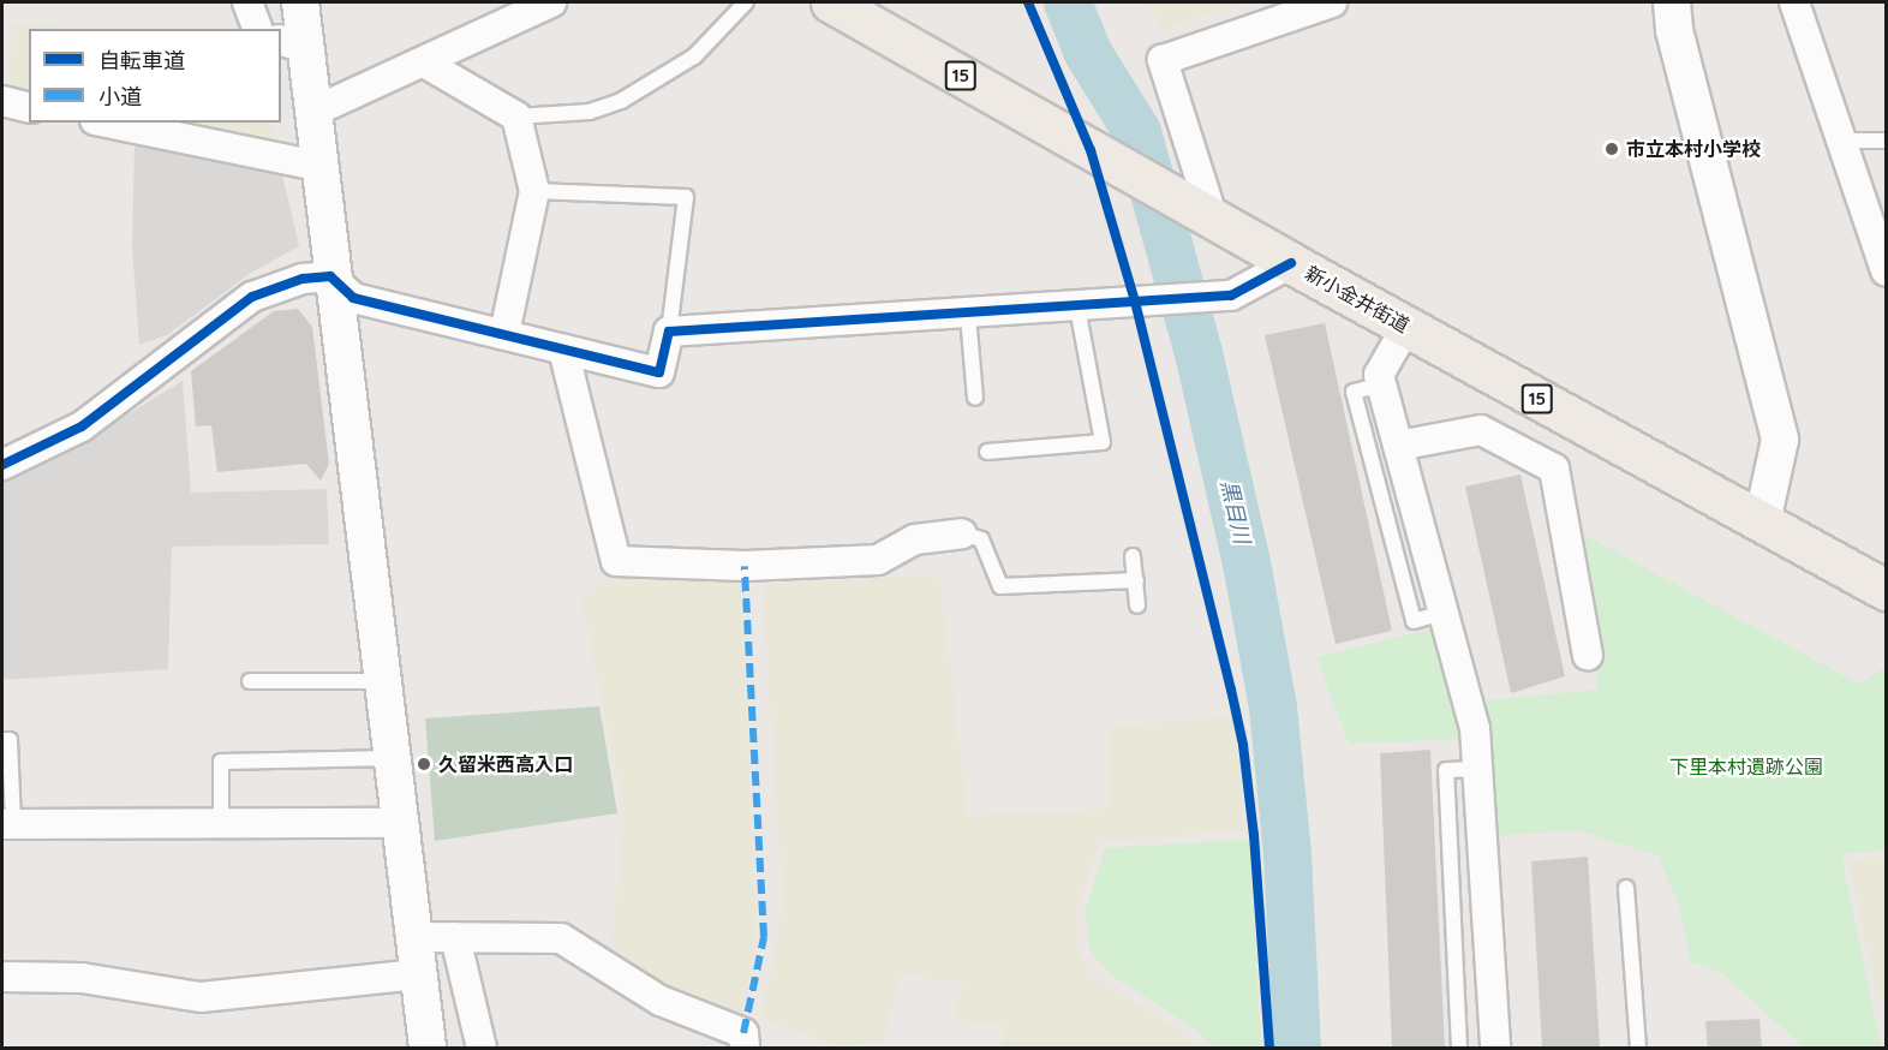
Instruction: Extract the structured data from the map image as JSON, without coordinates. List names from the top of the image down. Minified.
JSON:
{"streets":{"main road":["15","新小金井街道"]},"water":["黒目川"],"parks":["下里本村遺跡公園"],"places":["市立本村小学校","久留米西高入口"],"legend":["自転車道","小道"]}
